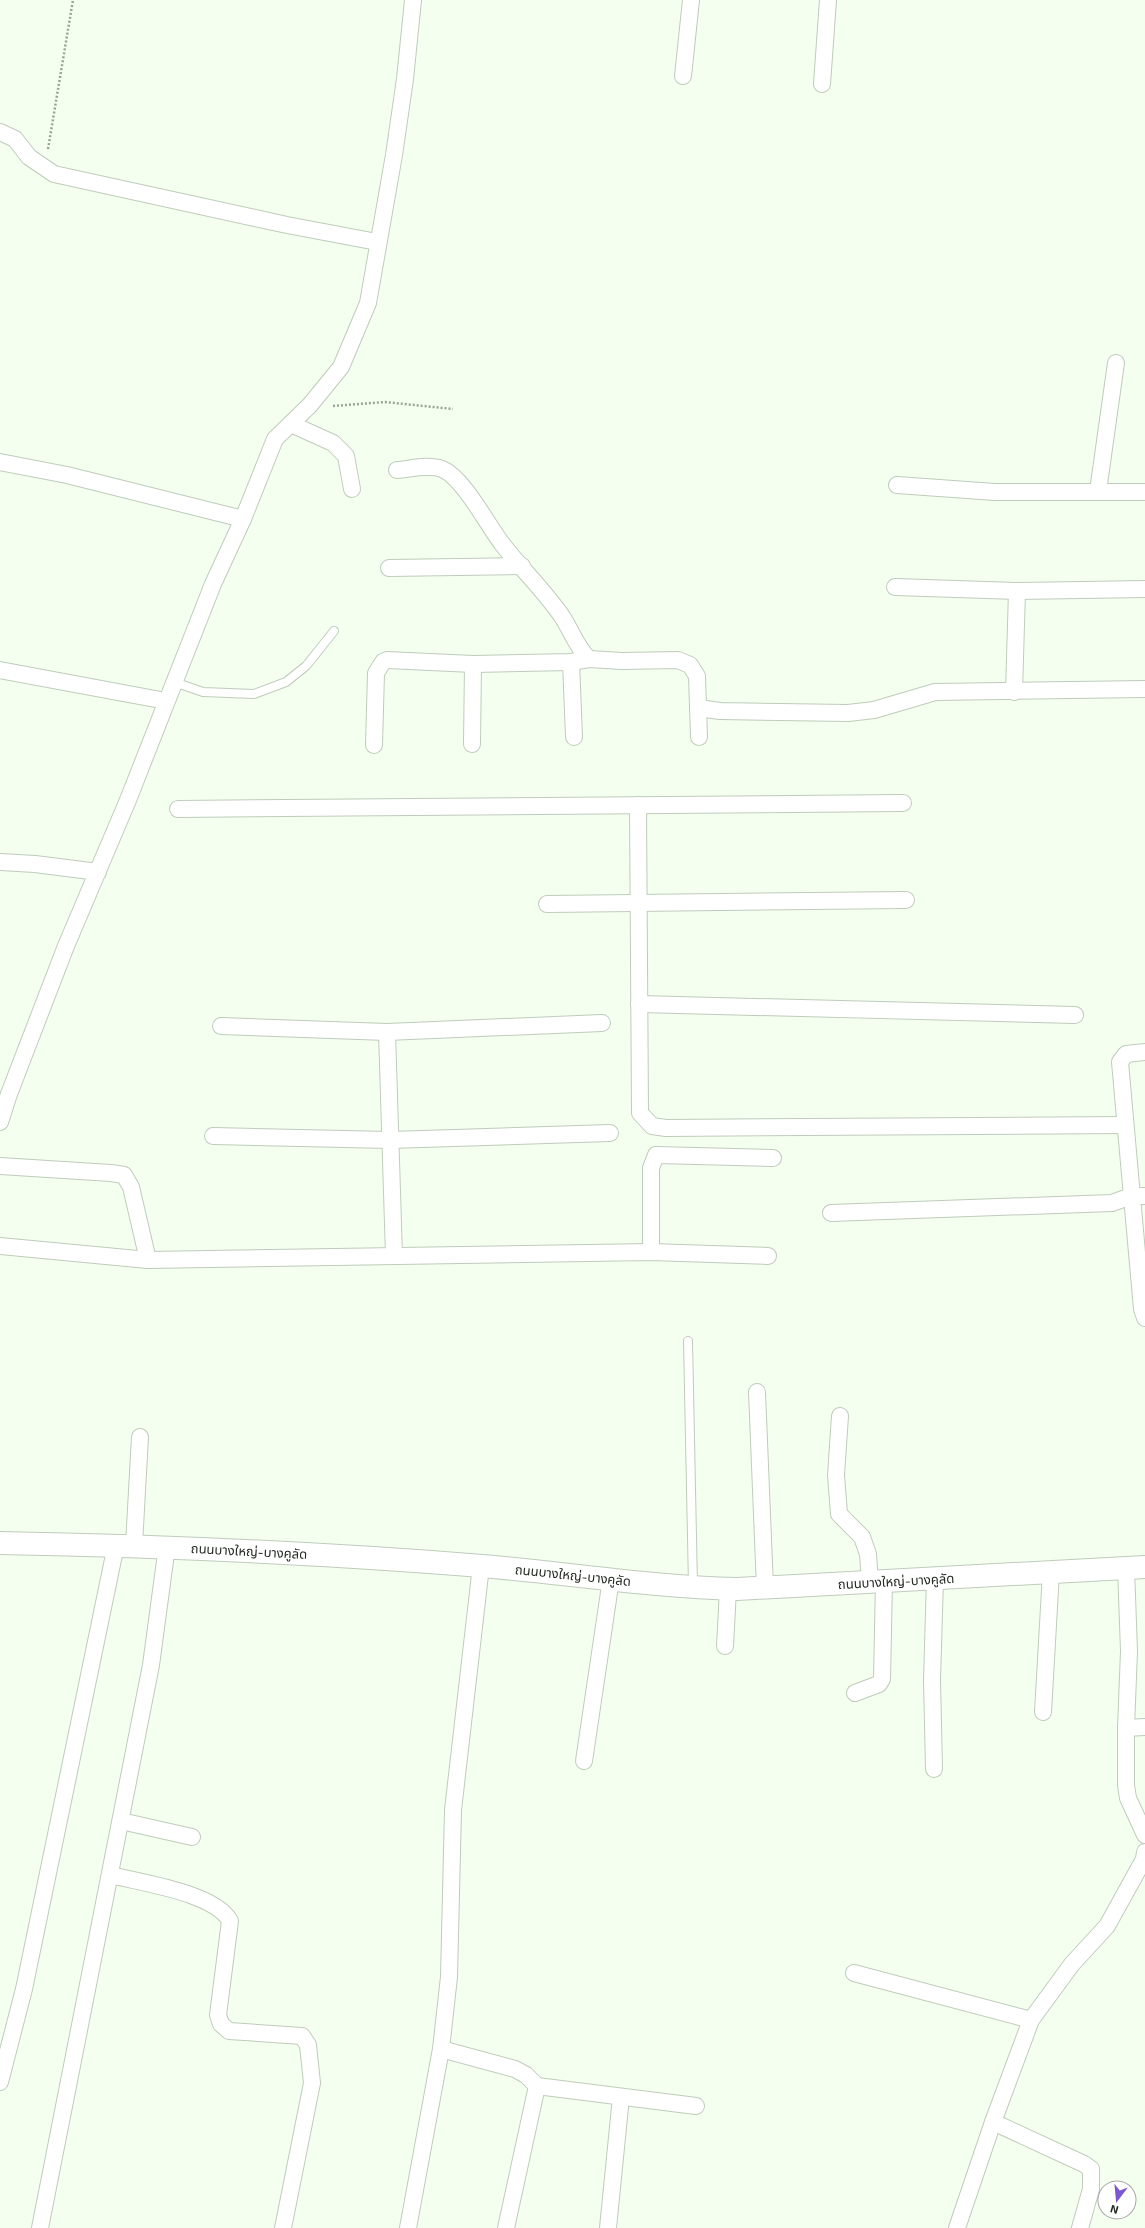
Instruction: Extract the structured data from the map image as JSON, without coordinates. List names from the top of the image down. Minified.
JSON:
{"streets":{"street":["ถนนบางใหญ่-บางคูลัด"]},"north":"bottom"}
